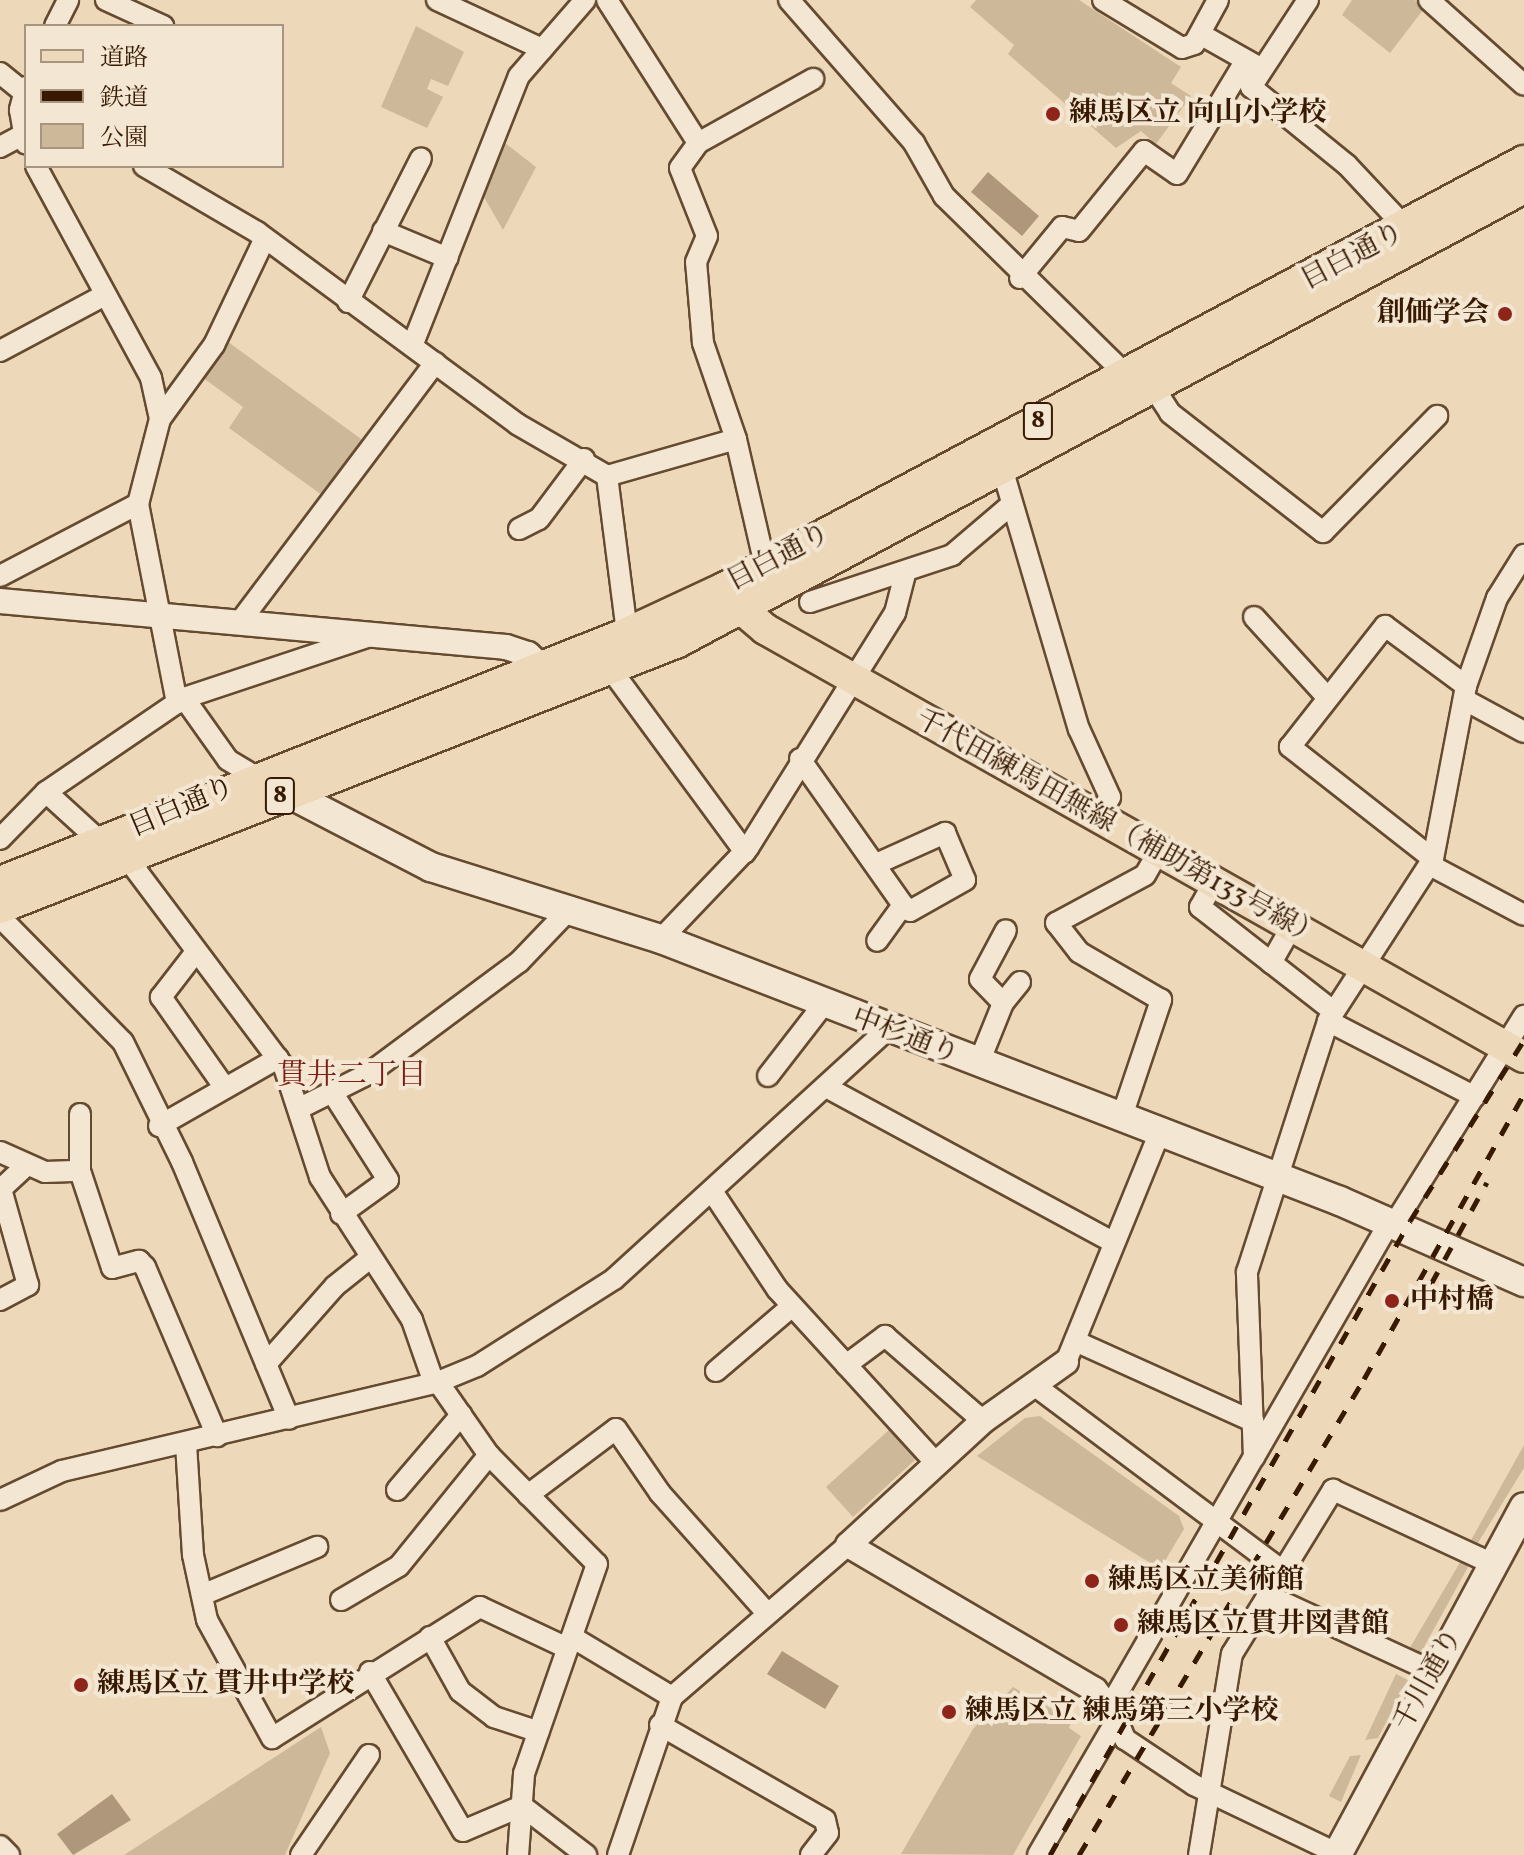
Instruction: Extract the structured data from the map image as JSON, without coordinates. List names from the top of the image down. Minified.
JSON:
{"streets":{"main road":["目白通り","8","千代田練馬田無線（補助第133号線）","中杉通り","千川通り"]},"crossings":[["目白通り","千代田練馬田無線（補助第133号線）"],["目白通り","中杉通り"]],"districts":["貫井二丁目"],"places":["練馬区立 向山小学校","創価学会","中村橋","練馬区立美術館","練馬区立貫井図書館","練馬区立 貫井中学校","練馬区立 練馬第三小学校"],"legend":["道路","鉄道","公園"]}
